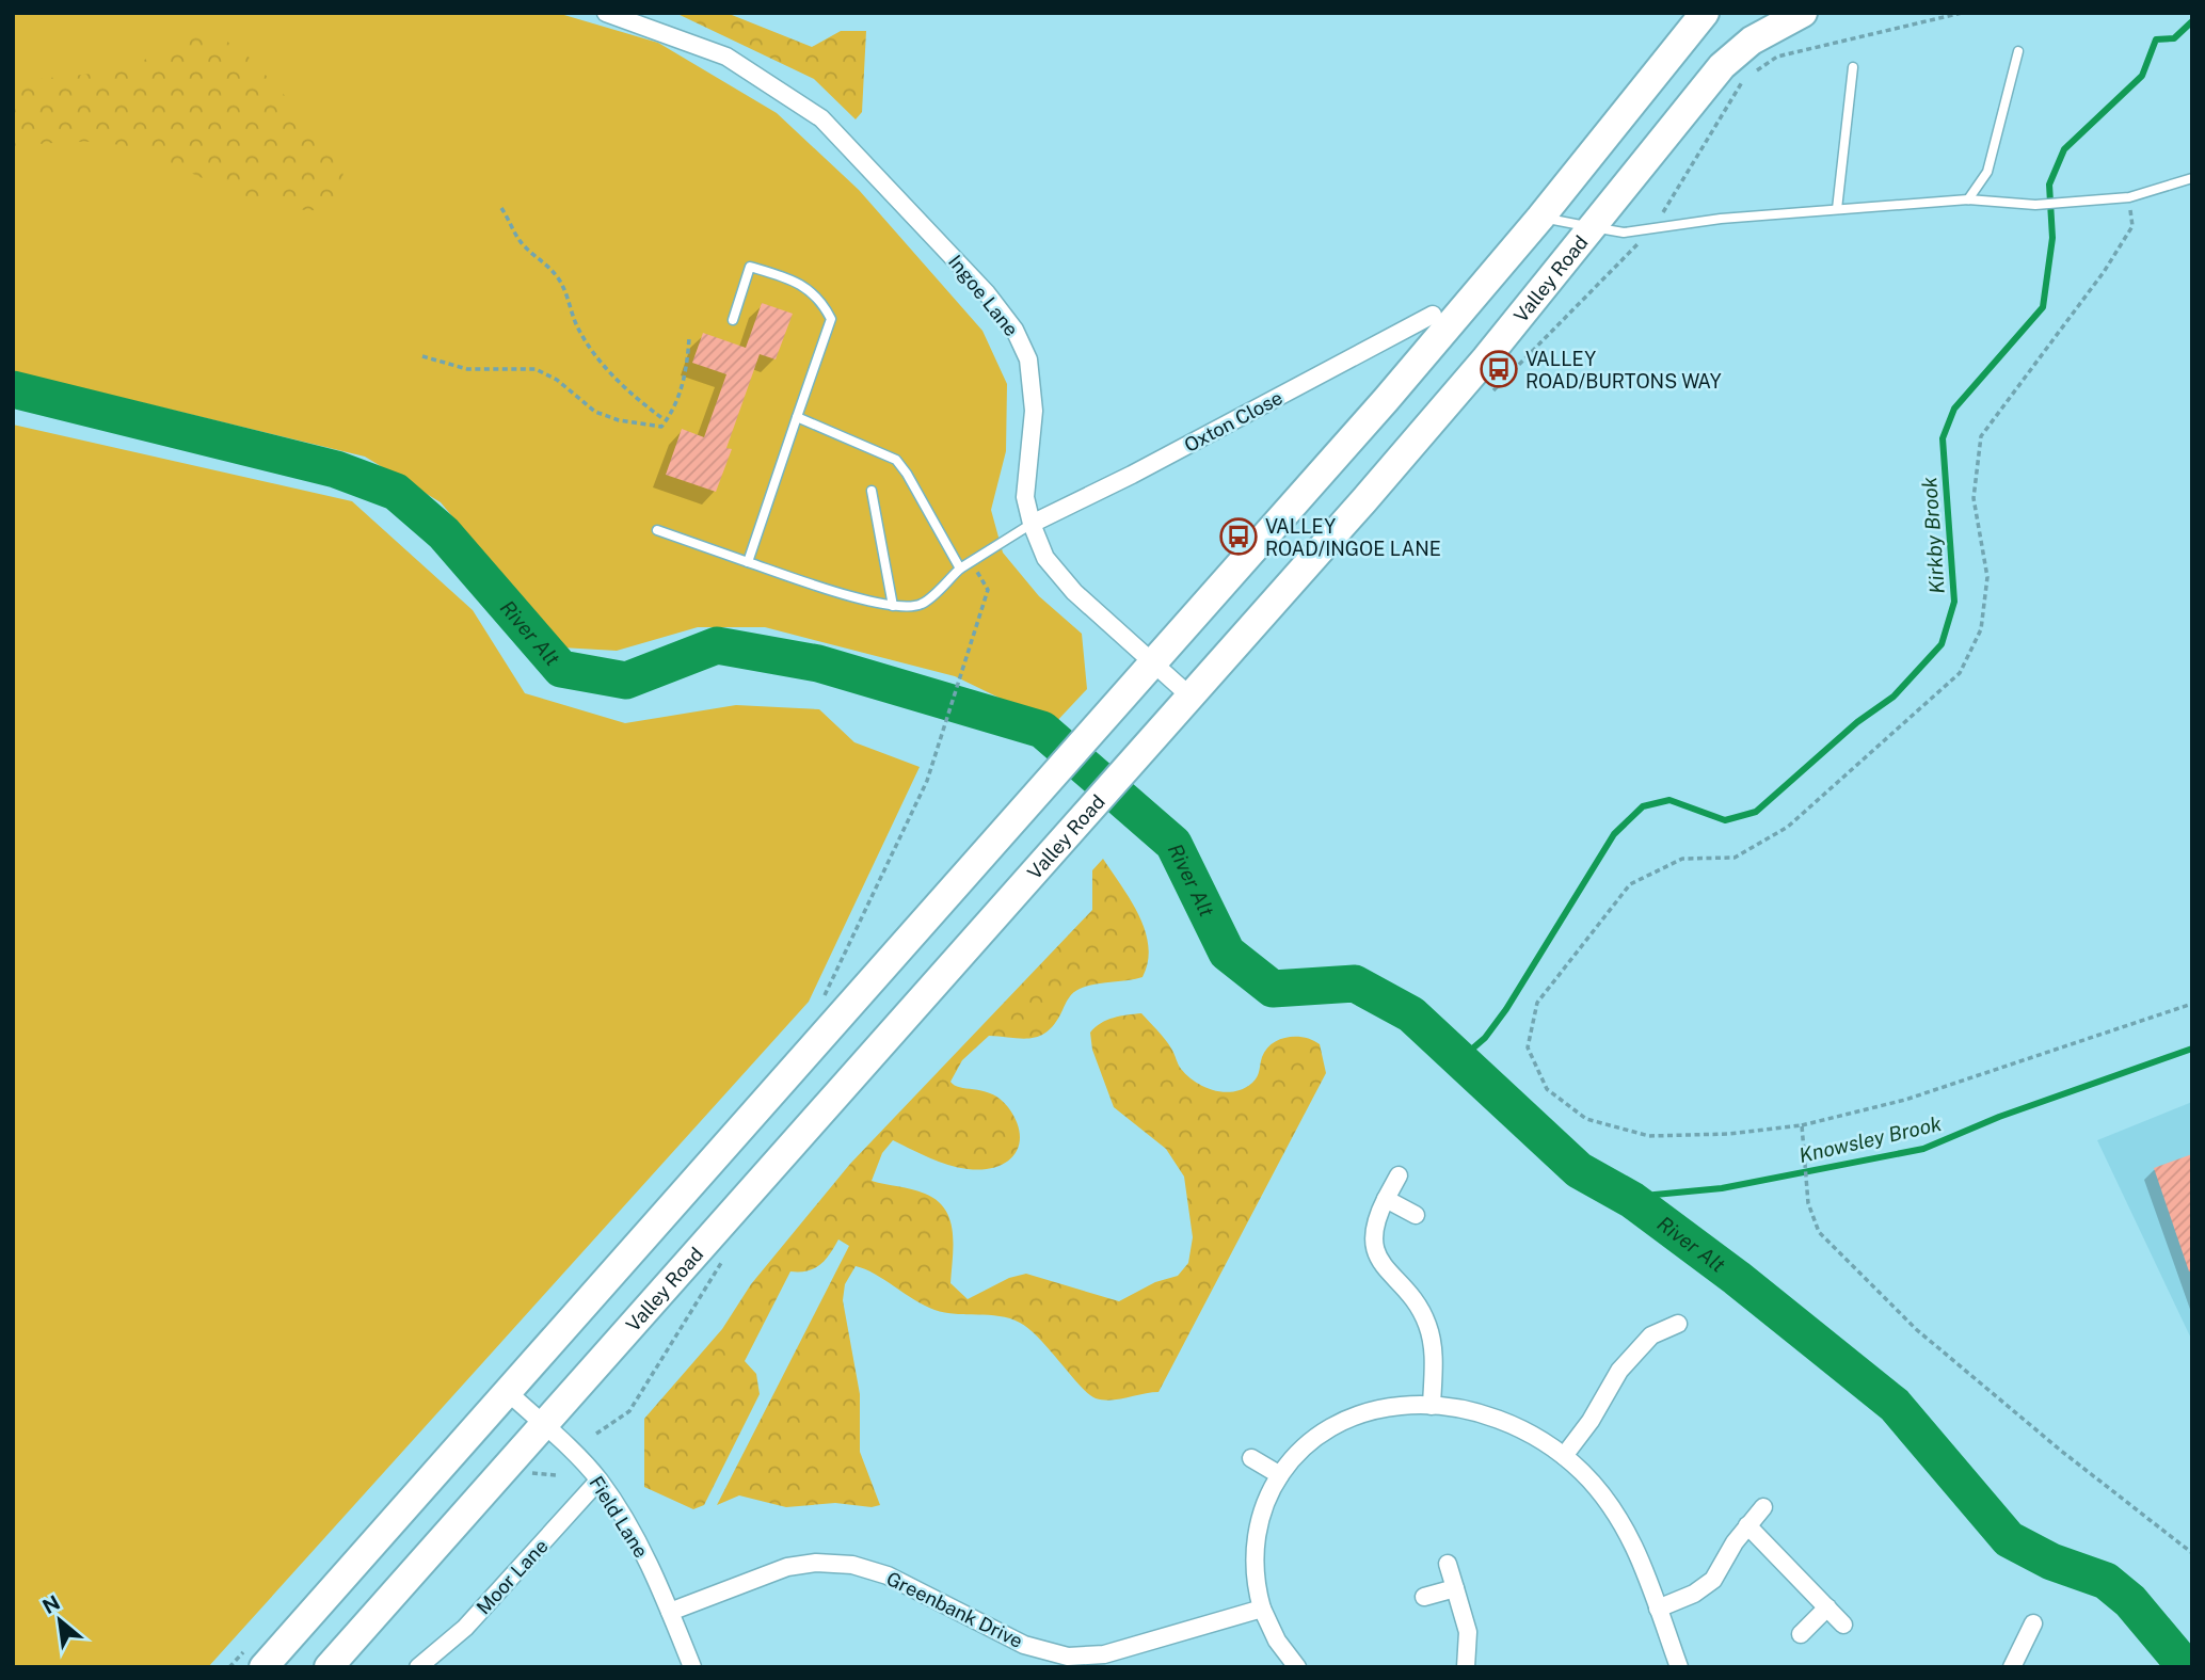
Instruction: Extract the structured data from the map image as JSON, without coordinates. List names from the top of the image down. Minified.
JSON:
{"streets":{"main road":["Valley Road"],"street":["Ingoe Lane","Oxton Close","Field Lane","Moor Lane","Greenbank Drive"]},"crossings":[["Valley Road","Ingoe Lane"],["Valley Road","Field Lane"],["Ingoe Lane","Oxton Close"],["Field Lane","Moor Lane"],["Field Lane","Greenbank Drive"]],"water":["Kirkby Brook","River Alt","Knowsley Brook"],"places":{"bus stop":["VALLEY ROAD/BURTONS WAY","VALLEY ROAD/INGOE LANE"]},"north":"top left"}
